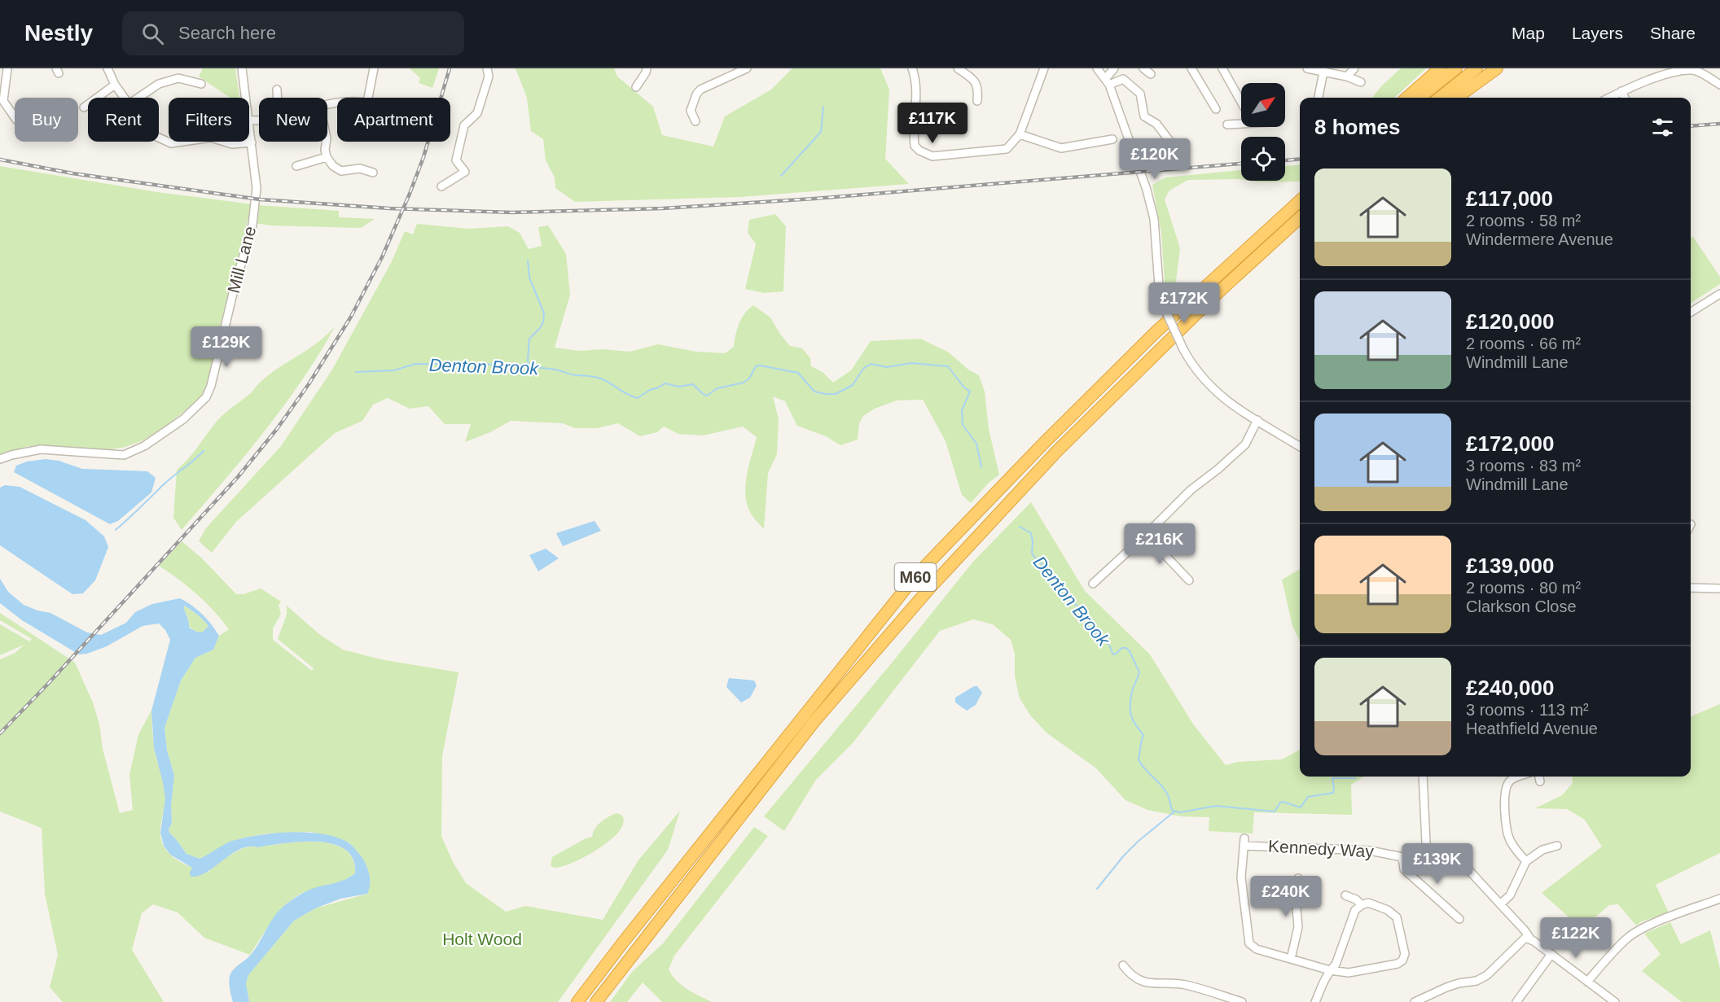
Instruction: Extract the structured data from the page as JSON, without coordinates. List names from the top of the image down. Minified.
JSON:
{"streets":{"highway":["M60"],"street":["Mill Lane","Kennedy Way"]},"water":["Denton Brook"],"parks":["Holt Wood"],"north":"top right","page":{"header":"Nestly","search":"Search here","nav":["Map","Layers","Share"],"chip":["Buy","Rent","Filters","New","Apartment"],"heading":"8 homes","price":["£117K","£120K","£172K","£129K","£216K","£139K","£240K","£122K"],"list":[{"name":"£117,000","note":"2 rooms · 58 m² · Windermere Avenue"},{"name":"£120,000","note":"2 rooms · 66 m² · Windmill Lane"},{"name":"£172,000","note":"3 rooms · 83 m² · Windmill Lane"},{"name":"£139,000","note":"2 rooms · 80 m² · Clarkson Close"},{"name":"£240,000","note":"3 rooms · 113 m² · Heathfield Avenue"}]}}
